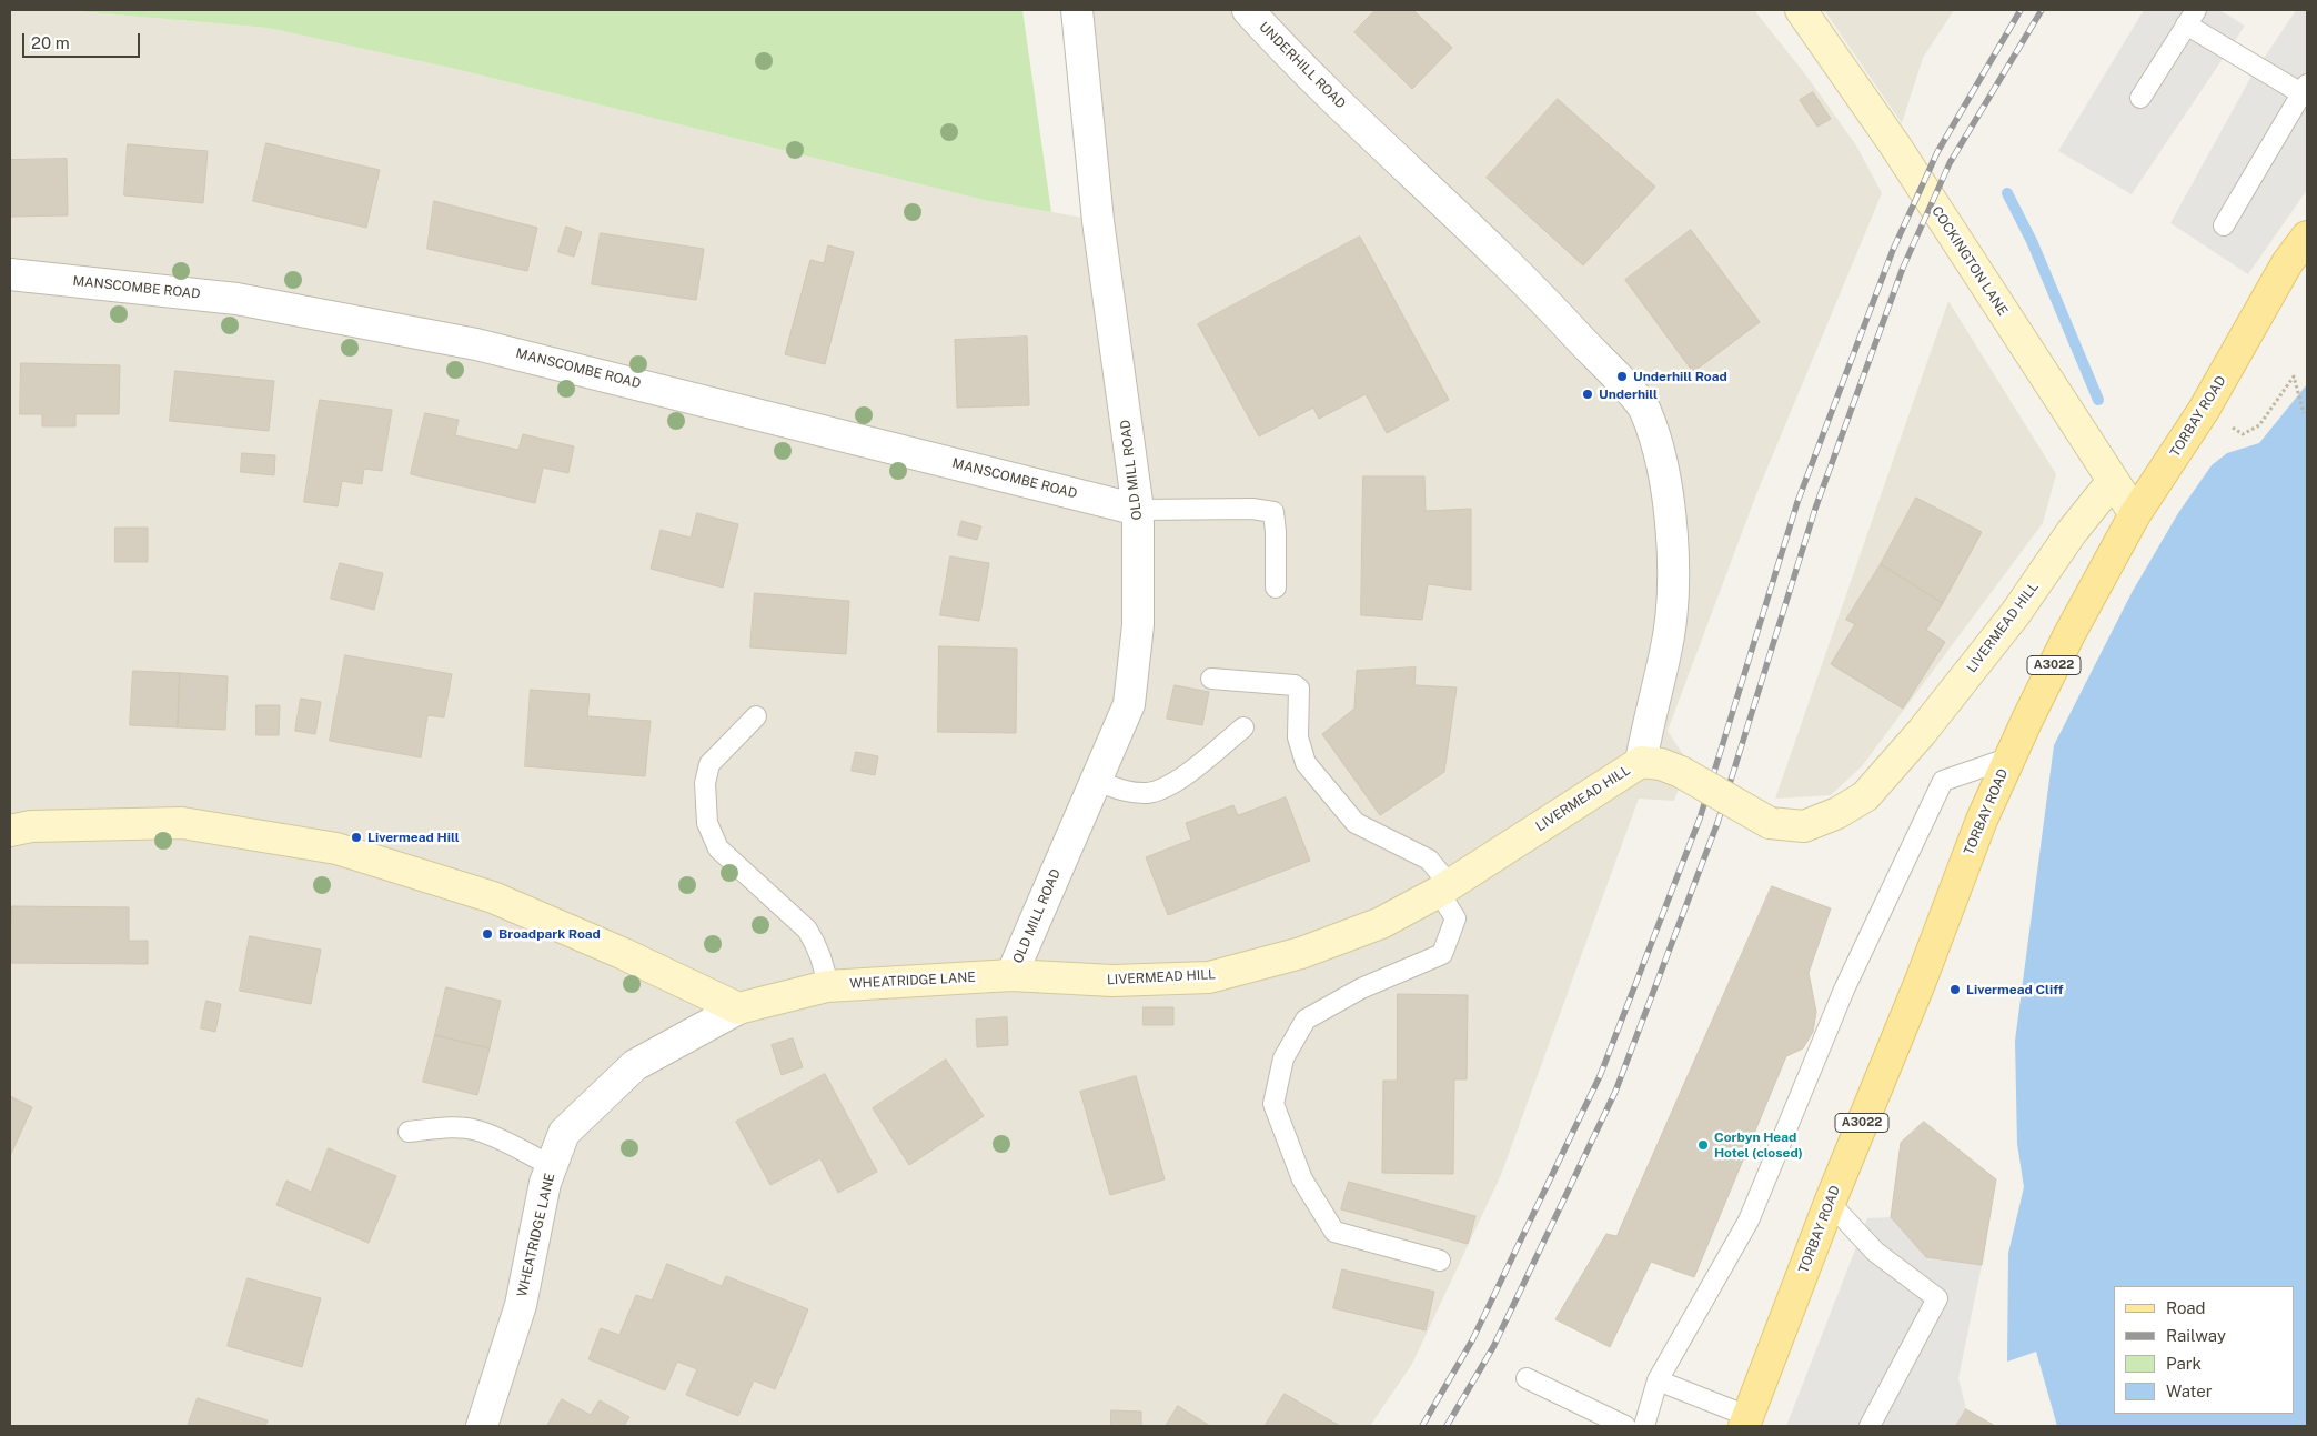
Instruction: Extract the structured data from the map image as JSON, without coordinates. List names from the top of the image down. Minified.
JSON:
{"streets":{"main road":["TORBAY ROAD","A3022"],"street":["UNDERHILL ROAD","COCKINGTON LANE","MANSCOMBE ROAD","OLD MILL ROAD","LIVERMEAD HILL","WHEATRIDGE LANE"]},"crossings":[["UNDERHILL ROAD","LIVERMEAD HILL"],["COCKINGTON LANE","TORBAY ROAD"],["COCKINGTON LANE","LIVERMEAD HILL"],["MANSCOMBE ROAD","OLD MILL ROAD"],["OLD MILL ROAD","LIVERMEAD HILL"],["OLD MILL ROAD","WHEATRIDGE LANE"],["LIVERMEAD HILL","WHEATRIDGE LANE"]],"places":["Underhill Road","Underhill","Livermead Hill","Broadpark Road","Livermead Cliff","Corbyn Head Hotel (closed)"],"legend":["Road","Railway","Park","Water"],"scale_bar":"20 m"}
